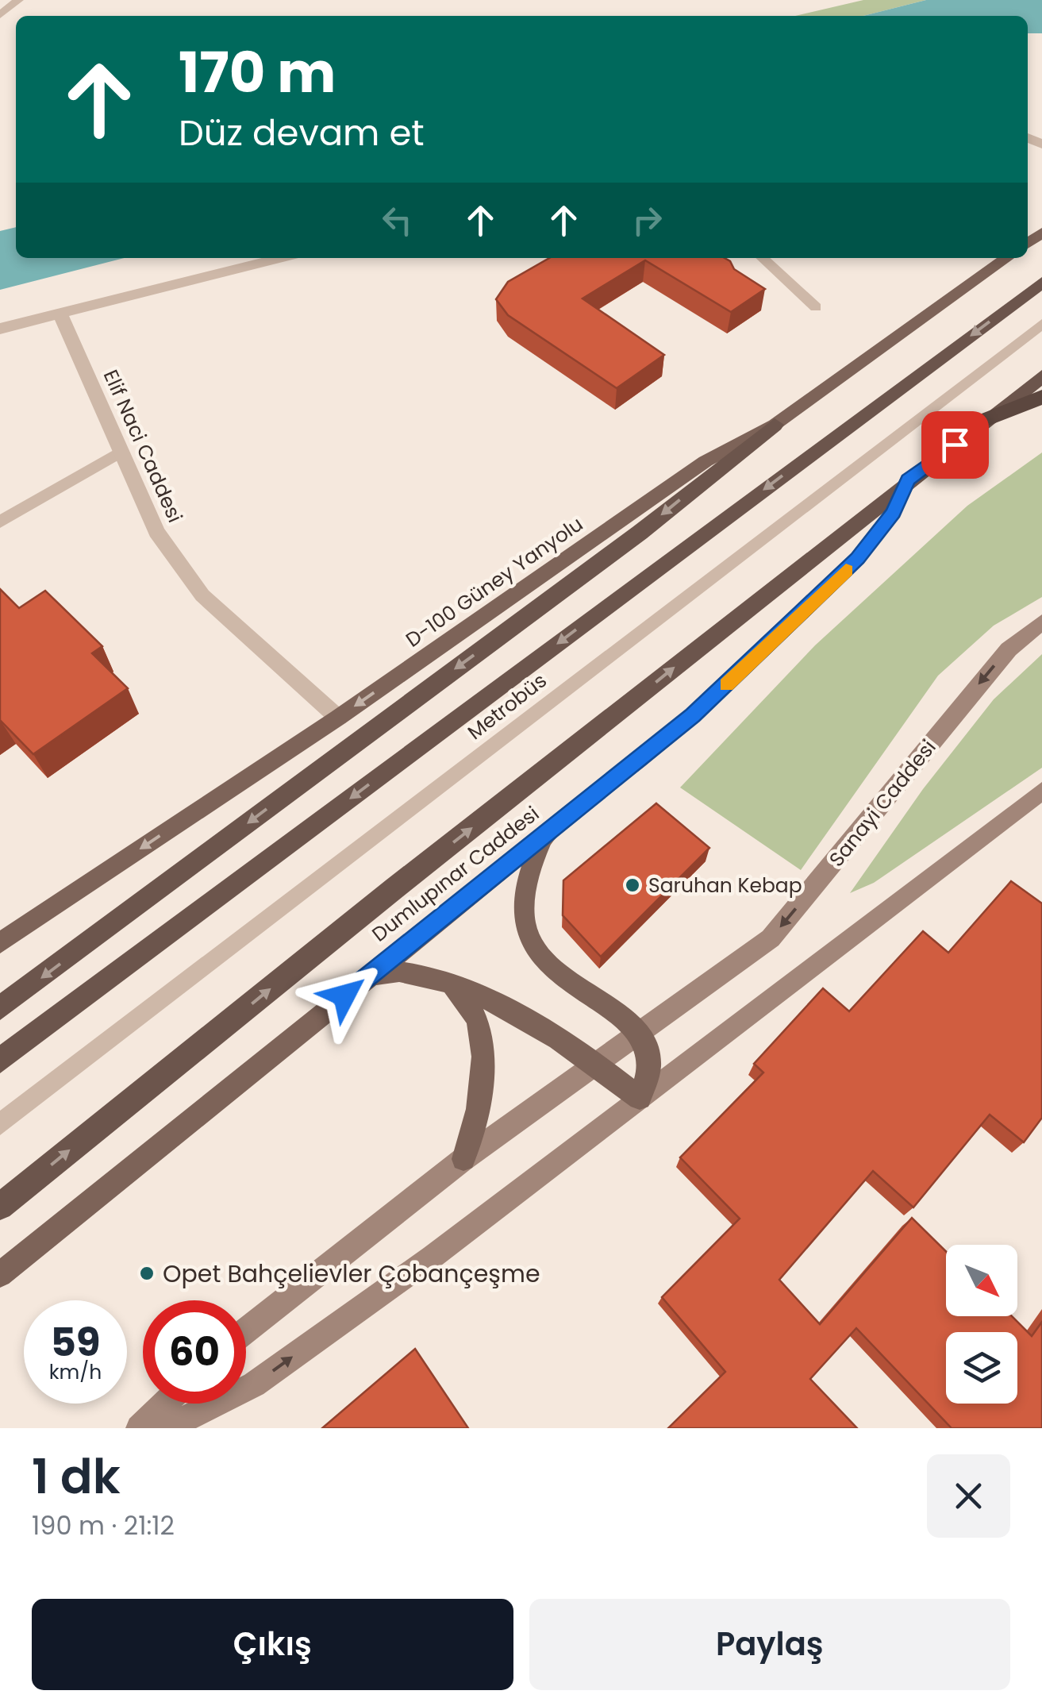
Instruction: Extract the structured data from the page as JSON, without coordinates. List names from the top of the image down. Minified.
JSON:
{"streets":{"main road":["D-100 Güney Yanyolu","Sanayi Caddesi","Dumlupınar Caddesi"],"street":["Elif Naci Caddesi"],"lane":["Metrobüs"]},"crossings":[["Elif Naci Caddesi","D-100 Güney Yanyolu"]],"one_way":["D-100 Güney Yanyolu"],"places":["Saruhan Kebap","Opet Bahçelievler Çobançeşme"],"north":"bottom right","page":{"turn":["170 m","Düz devam et"],"speed":"59 km/h","limit":"60","heading":["1 dk","190 m · 21:12"],"buttons":["Çıkış","Paylaş"]}}
